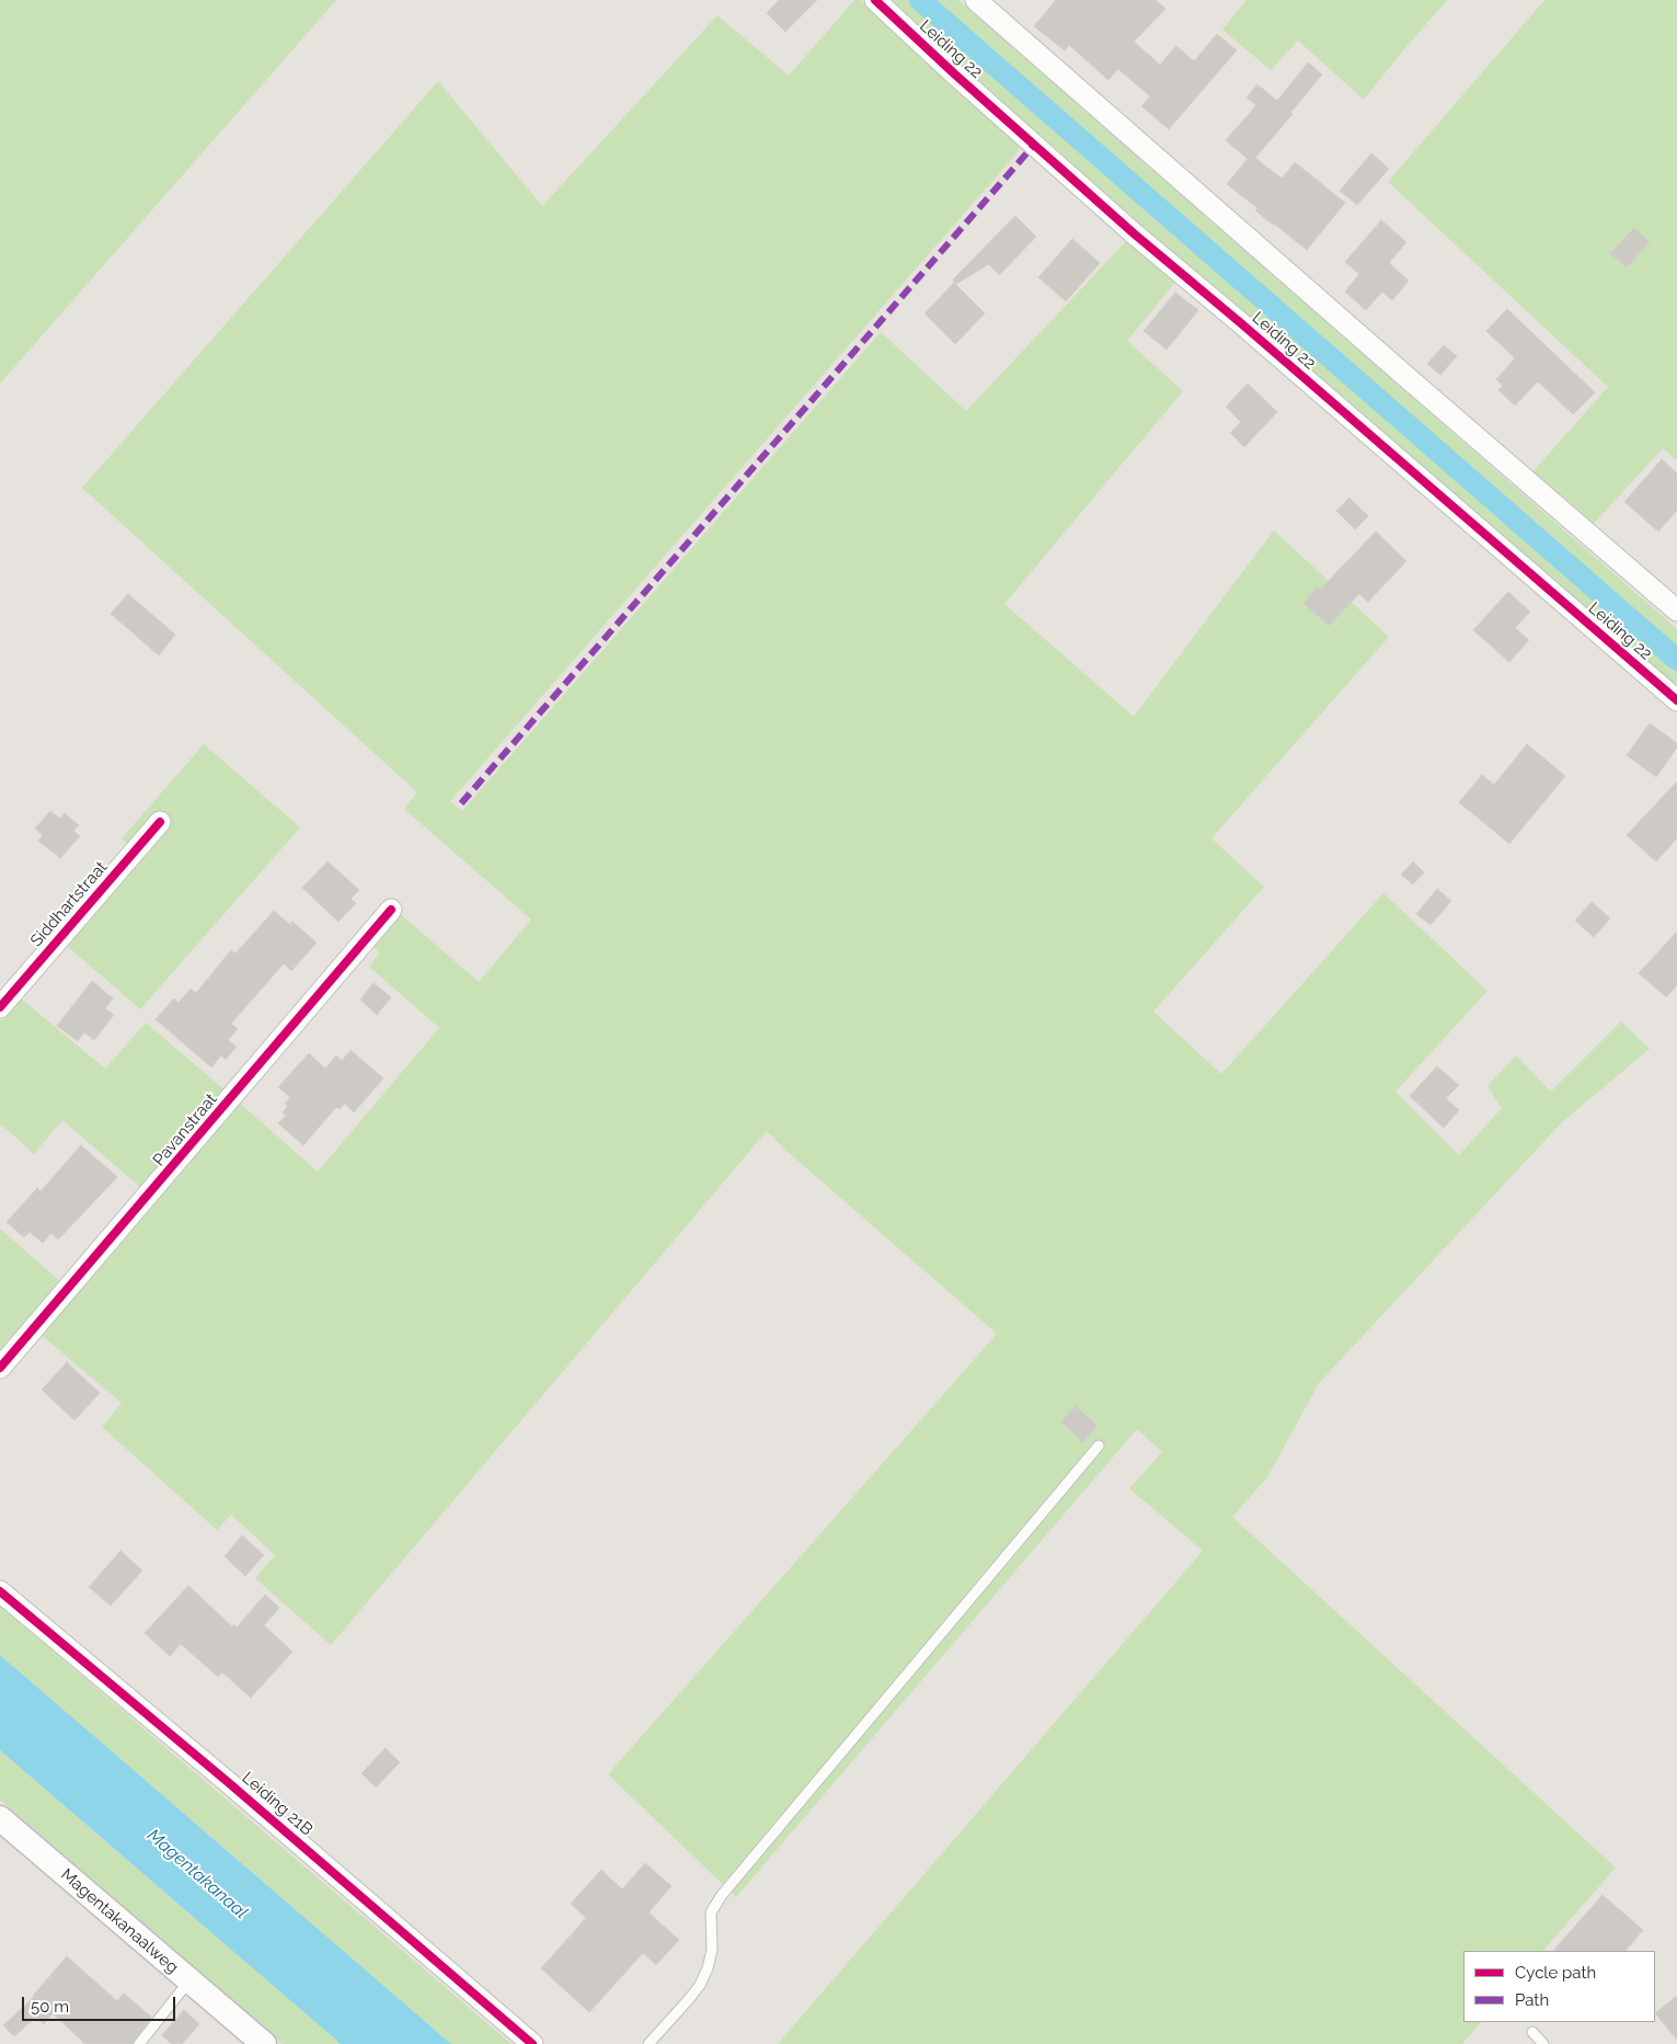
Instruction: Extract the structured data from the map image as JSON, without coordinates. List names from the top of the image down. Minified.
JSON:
{"streets":{"street":["Leiding 22","Siddhartstraat","Pavanstraat","Leiding 21B","Magentakanaalweg"]},"water":["Magentakanaal"],"legend":["Cycle path","Path"],"scale_bar":"50 m"}
